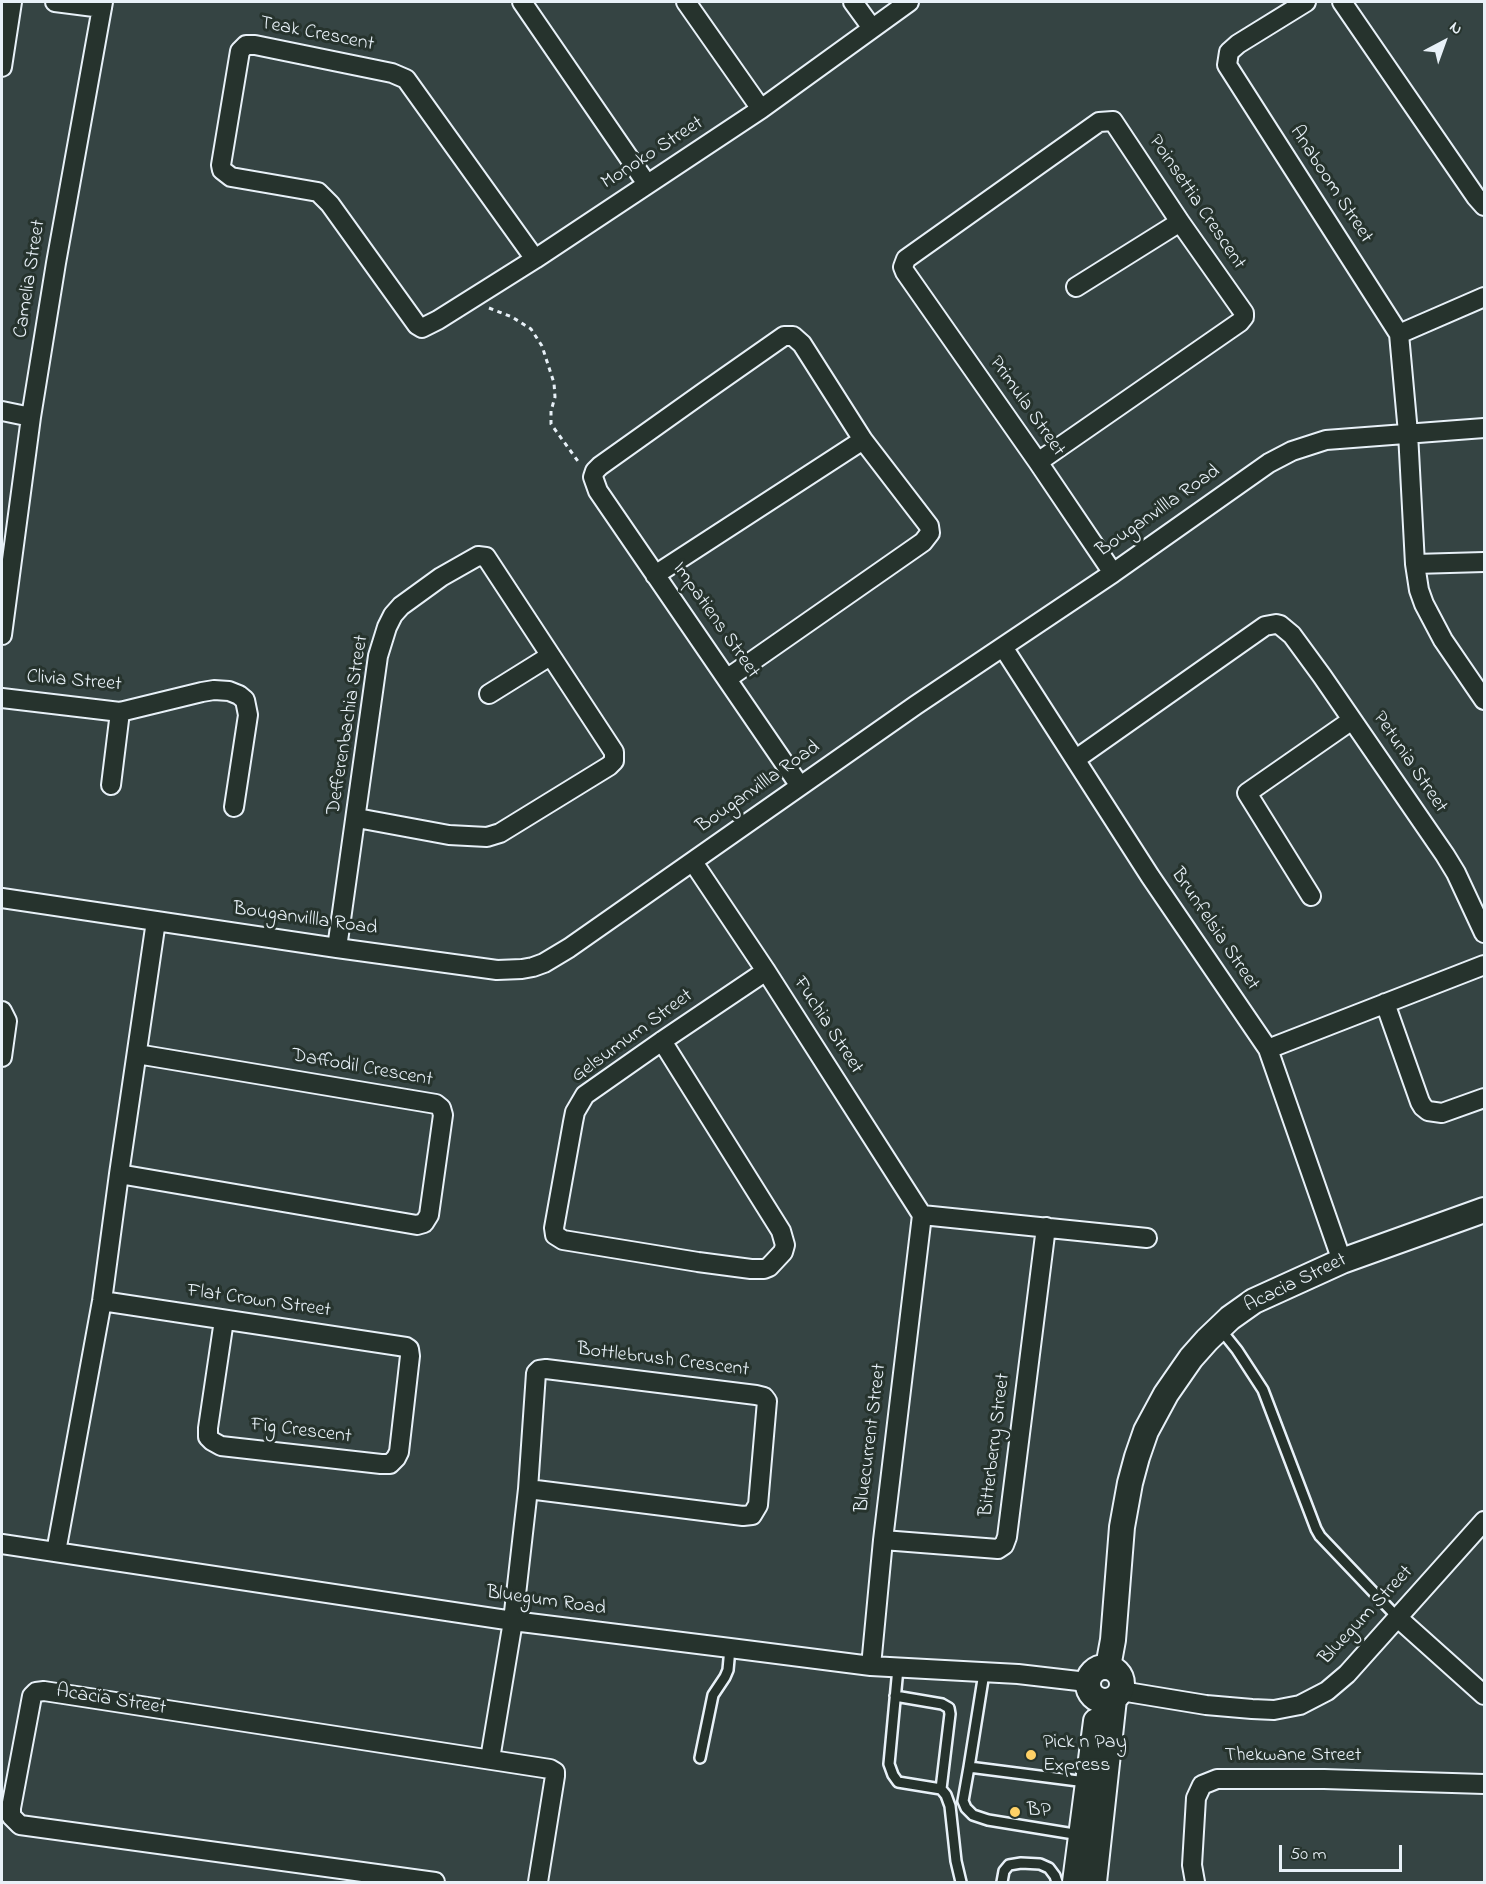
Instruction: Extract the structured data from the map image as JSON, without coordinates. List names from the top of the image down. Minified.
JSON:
{"streets":{"street":["Teak Crescent","Monoko Street","Anaboom Street","Poinsettia Crescent","Camelia Street","Primula Street","Bouganvillla Road","Impatiens Street","Clivia Street","Defferenbachia Street","Petunia Street","Brunfelsia Street","Fuchia Street","Gelsumum Street","Daffodil Crescent","Acacia Street","Flat Crown Street","Bottlebrush Crescent","Fig Crescent","Bluecurrent Street","Bitterberry Street","Bluegum Road","Bluegum Street","Thekwane Street"]},"crossings":[["Teak Crescent","Monoko Street"],["Anaboom Street","Bouganvillla Road"],["Poinsettia Crescent","Primula Street"],["Primula Street","Bouganvillla Road"],["Bouganvillla Road","Impatiens Street"],["Bouganvillla Road","Defferenbachia Street"],["Bouganvillla Road","Brunfelsia Street"],["Bouganvillla Road","Fuchia Street"],["Petunia Street","Brunfelsia Street"],["Brunfelsia Street","Acacia Street"],["Fuchia Street","Gelsumum Street"],["Fuchia Street","Bluecurrent Street"],["Acacia Street","Bluegum Road"],["Acacia Street","Bluegum Street"],["Flat Crown Street","Fig Crescent"],["Bluecurrent Street","Bitterberry Street"],["Bluecurrent Street","Bluegum Road"],["Bluegum Road","Bluegum Street"]],"places":["Pick n Pay Express","BP"],"scale_bar":"50 m","north":"top right"}
